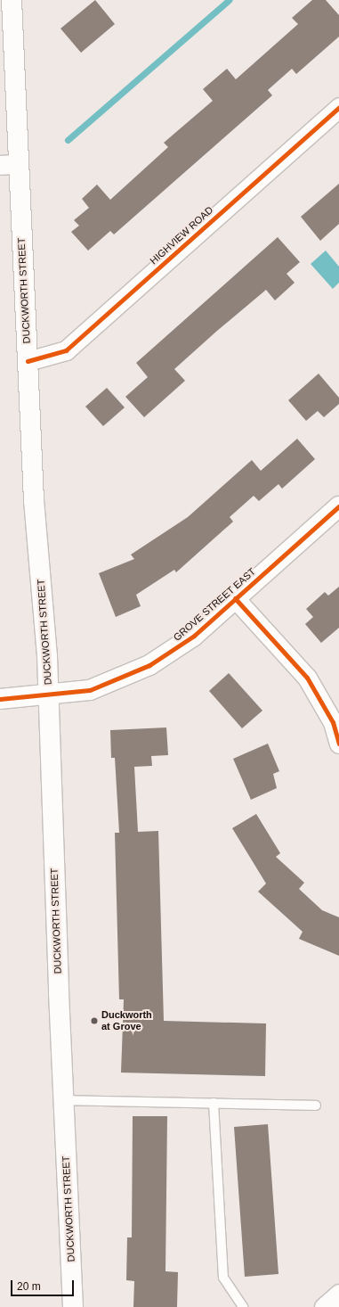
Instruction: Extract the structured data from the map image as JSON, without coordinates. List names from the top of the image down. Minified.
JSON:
{"streets":{"main road":["DUCKWORTH STREET","GROVE STREET EAST"],"street":["HIGHVIEW ROAD"]},"crossings":[["HIGHVIEW ROAD","DUCKWORTH STREET"],["DUCKWORTH STREET","GROVE STREET EAST"]],"places":["Duckworth at Grove"],"scale_bar":"20 m"}
